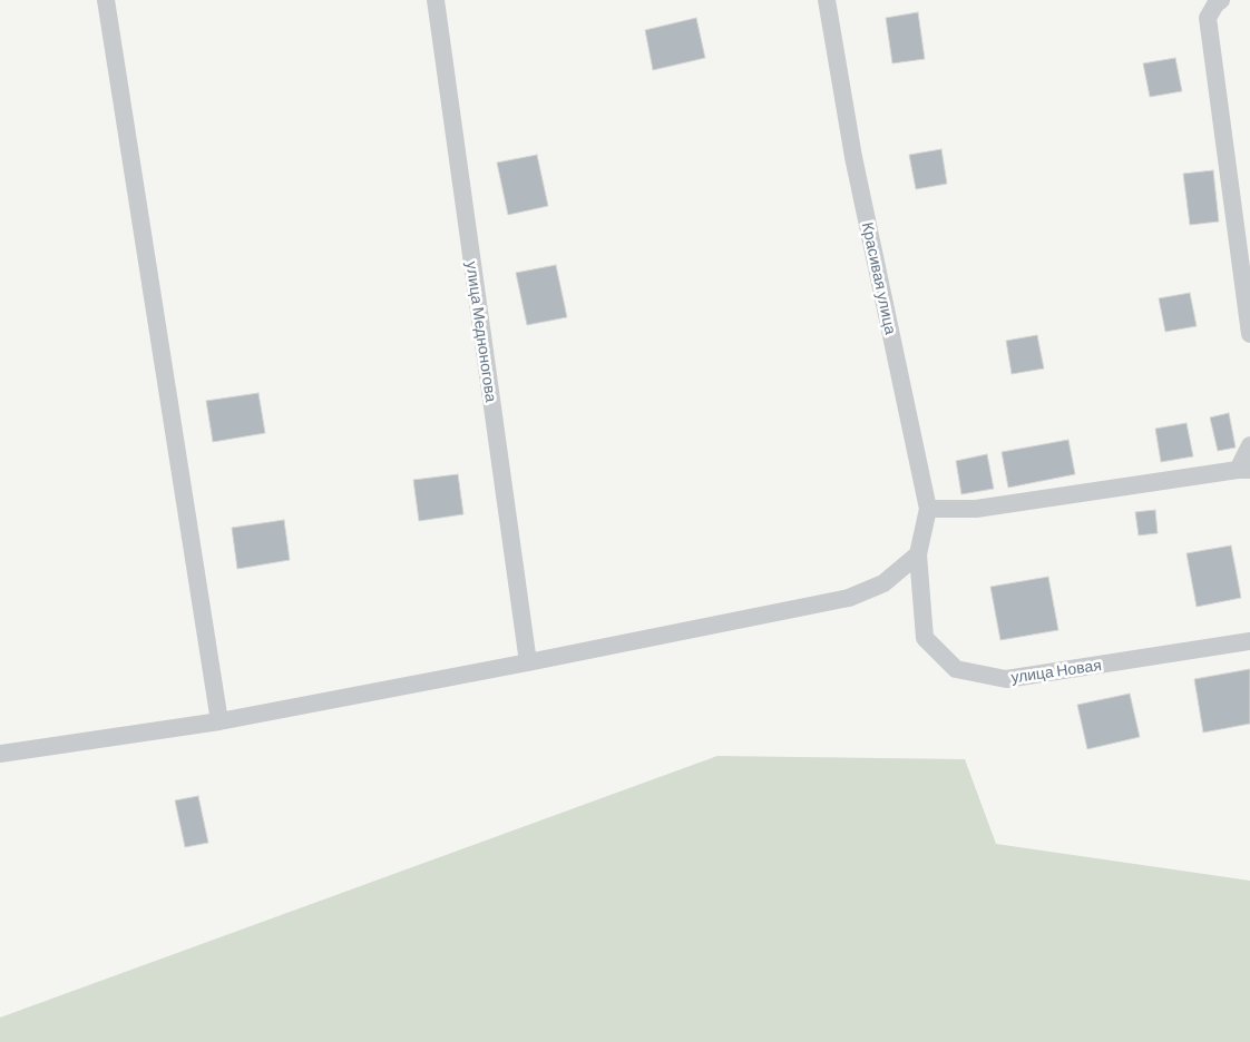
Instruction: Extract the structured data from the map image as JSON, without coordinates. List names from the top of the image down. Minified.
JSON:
{"streets":{"street":["Красивая улица","улица Медноногова","улица Новая"]},"crossings":[["Красивая улица","улица Новая"]]}
